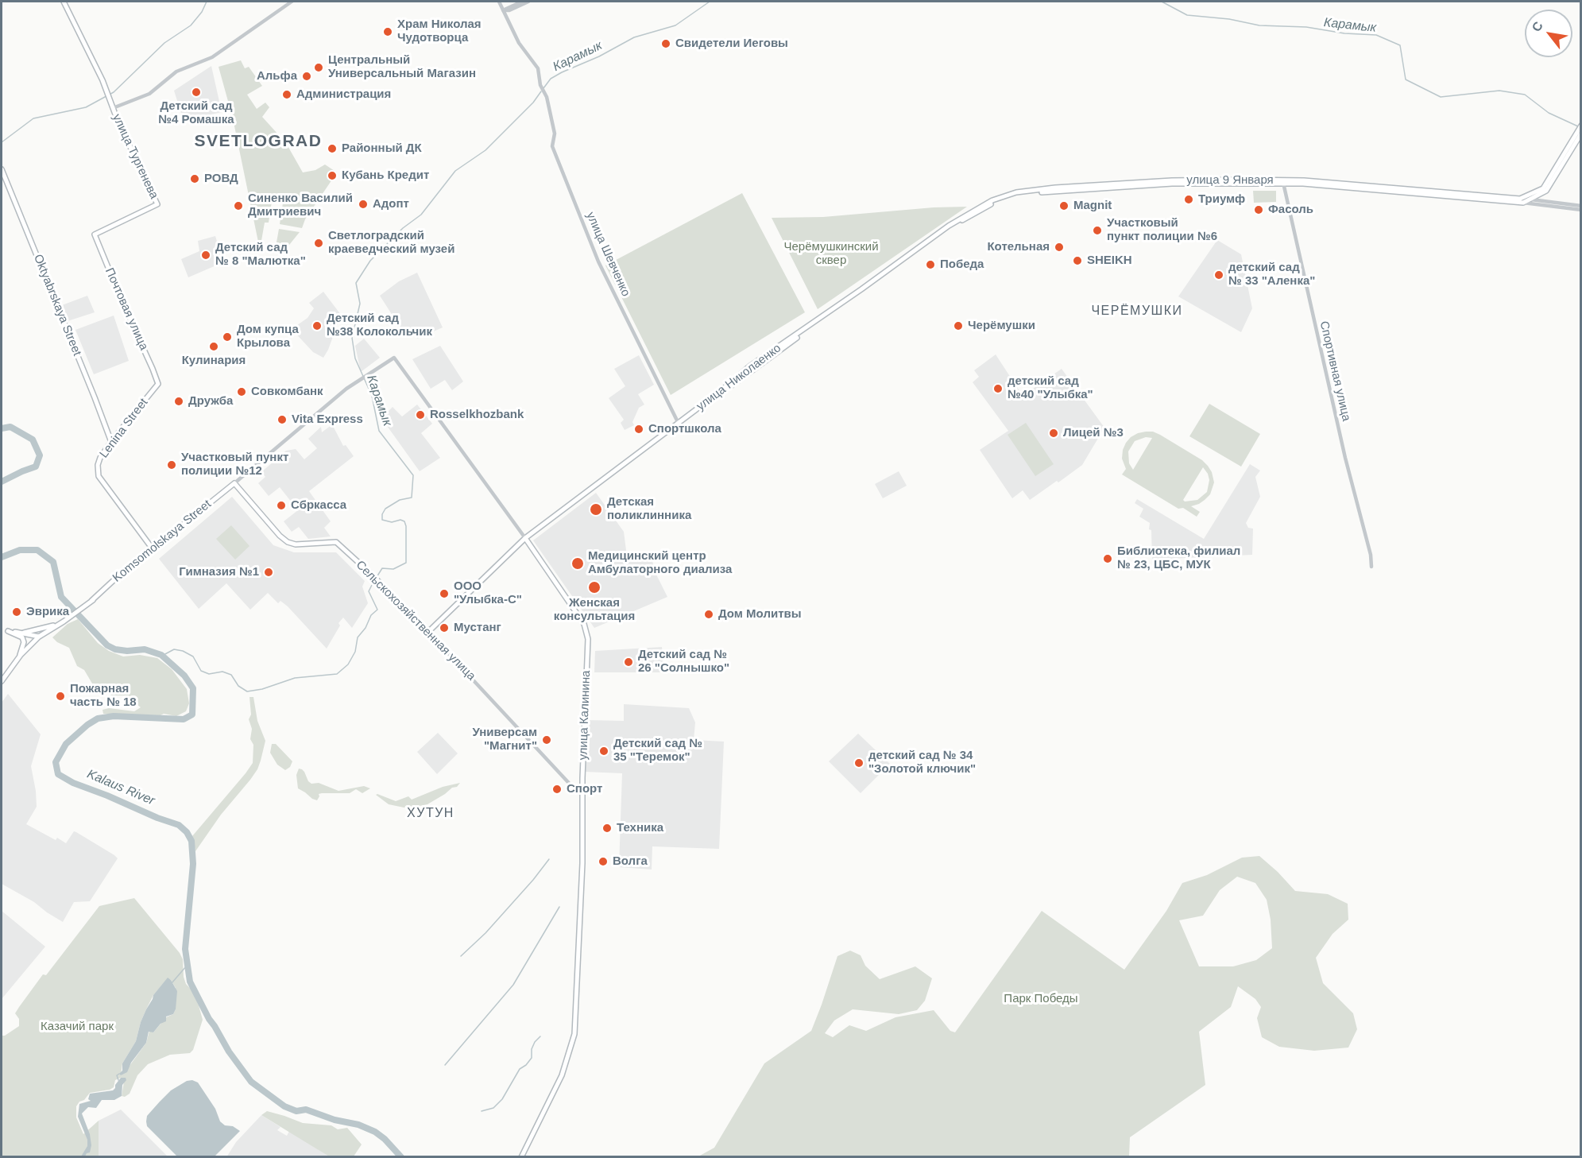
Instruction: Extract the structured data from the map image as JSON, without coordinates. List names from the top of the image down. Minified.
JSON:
{"streets":{"main road":["улица Тургенева","улица 9 Января","Oktyabrskaya Street","Почтовая улица","улица Николаенко","Lenina Street","Komsomolskaya Street","Сельскохозяйственная улица","улица Калинина"],"street":["улица Шевченко","Спортивная улица"]},"crossings":[["улица Тургенева","Почтовая улица"],["улица 9 Января","Спортивная улица"],["улица 9 Января","улица Николаенко"],["улица Шевченко","улица Николаенко"],["Oktyabrskaya Street","Lenina Street"],["Почтовая улица","Lenina Street"],["улица Николаенко","Сельскохозяйственная улица"],["улица Николаенко","улица Калинина"],["Lenina Street","Komsomolskaya Street"],["Komsomolskaya Street","Сельскохозяйственная улица"],["Komsomolskaya Street","улица Калинина"],["Сельскохозяйственная улица","улица Калинина"]],"districts":["SVETLOGRAD","ЧЕРЁМУШКИ","ХУТУН"],"water":["Карамык","Kalaus River"],"parks":["Черёмушкинский сквер","Парк Победы","Казачий парк"],"places":["Храм Николая Чудотворца","Свидетели Иеговы","Центральный Универсальный Магазин","Альфа","Детский сад №4 Ромашка","Администрация","Районный ДК","Кубань Кредит","РОВД","Триумф","Адопт","Синенко Василий Дмитриевич","Magnit","Фасоль","Участковый пункт полиции №6","Светлоградский краеведческий музей","Котельная","Детский сад № 8 \"Малютка\"","SHEIKH","Победа","детский сад № 33 \"Аленка\"","Детский сад №38 Колокольчик","Черёмушки","Дом купца Крылова","Кулинария","детский сад №40 \"Улыбка\"","Совкомбанк","Дружба","Rosselkhozbank","Vita Express","Спортшкола","Лицей №3","Участковый пункт полиции №12","Сбркасса","Детская поликлинника","Библиотека, филиал № 23, ЦБС, МУК","Медицинский центр Амбулаторного диализа","Гимназия №1","Женская консультация","ООО \"Улыбка-С\"","Эврика","Дом Молитвы","Мустанг","Детский сад № 26 \"Солнышко\"","Пожарная часть № 18","Универсам \"Магнит\"","Детский сад № 35 \"Теремок\"","детский сад № 34 \"Золотой ключик\"","Спорт","Техника","Волга"],"north":"top left"}
